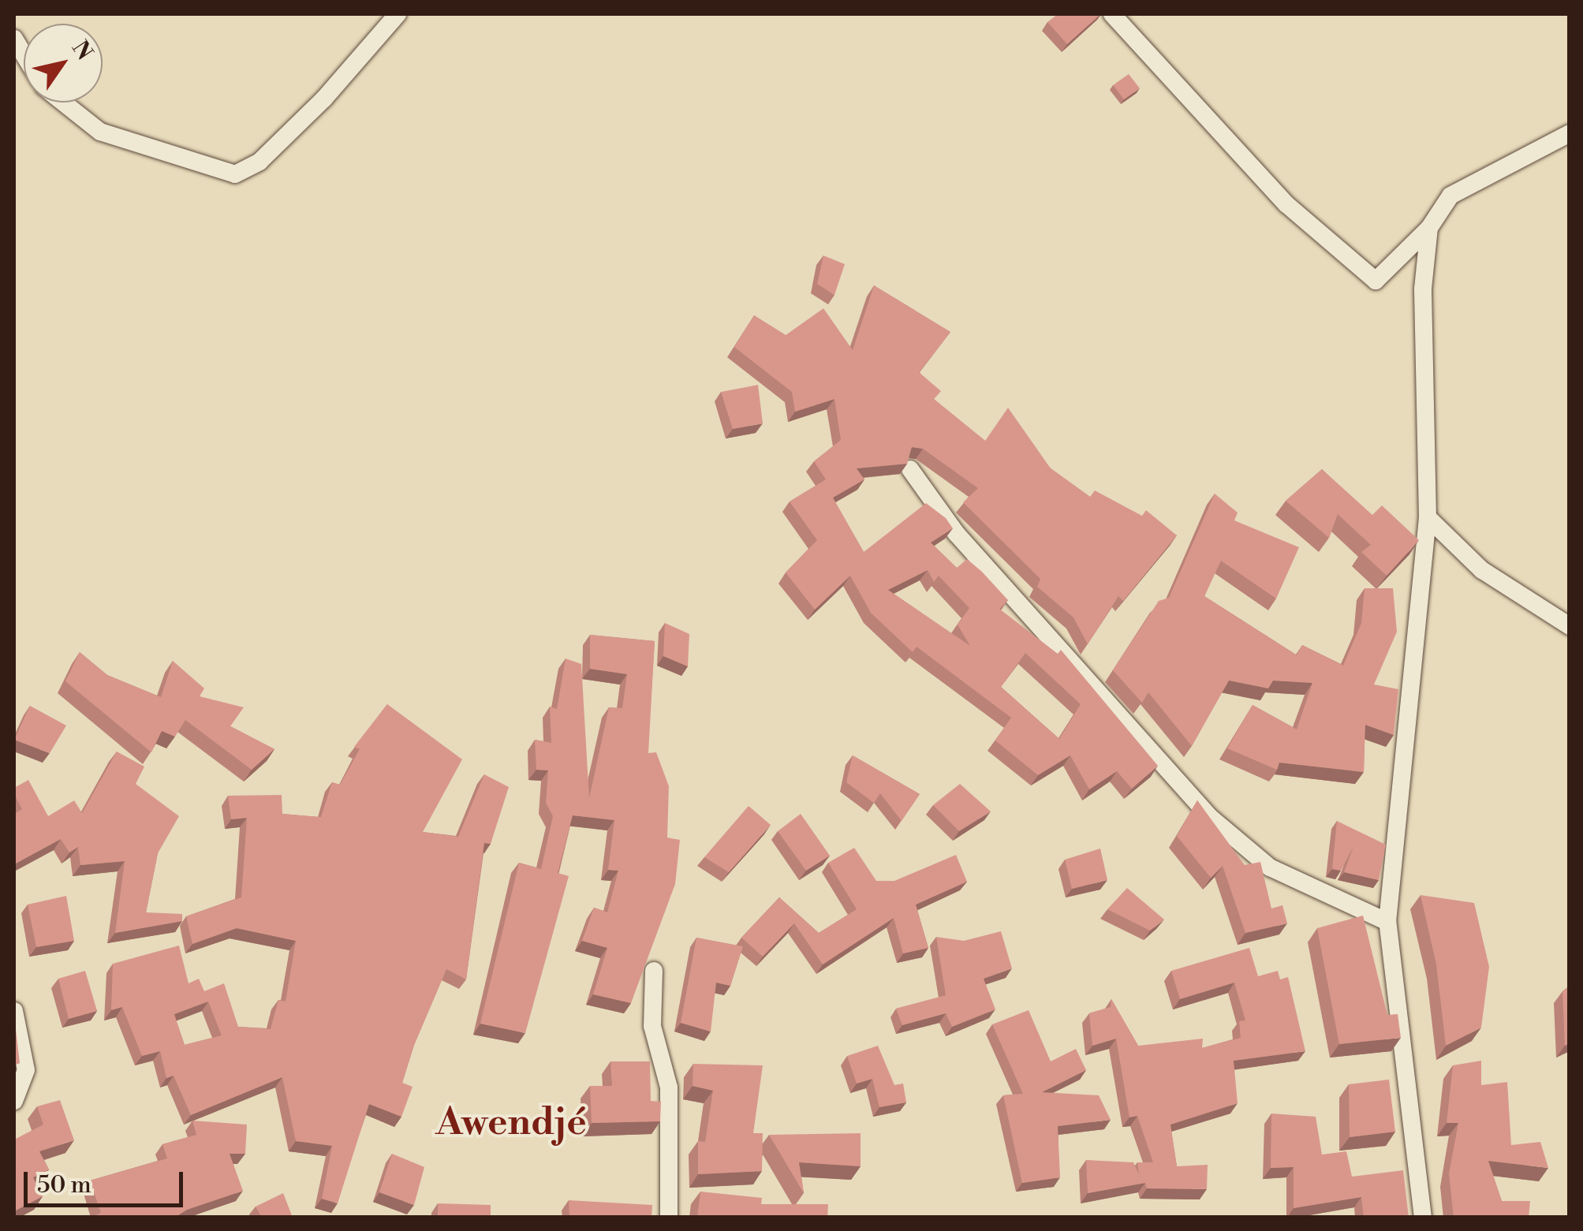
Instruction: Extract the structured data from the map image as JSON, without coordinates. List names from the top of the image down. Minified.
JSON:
{"districts":["Awendjé"],"scale_bar":"50 m","north":"top right"}
